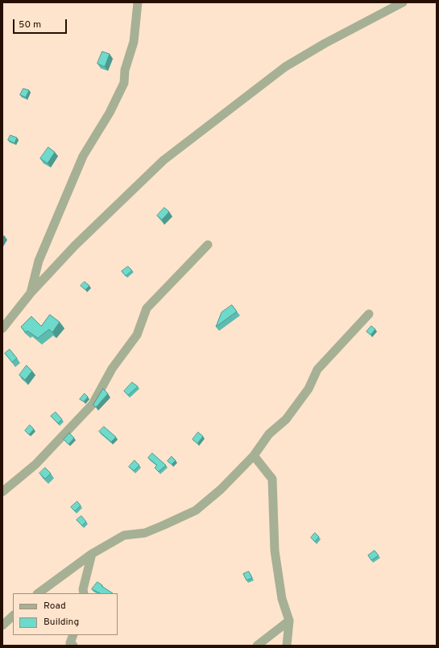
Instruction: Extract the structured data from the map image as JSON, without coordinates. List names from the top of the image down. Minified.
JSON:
{"legend":["Road","Building"],"scale_bar":"50 m"}
